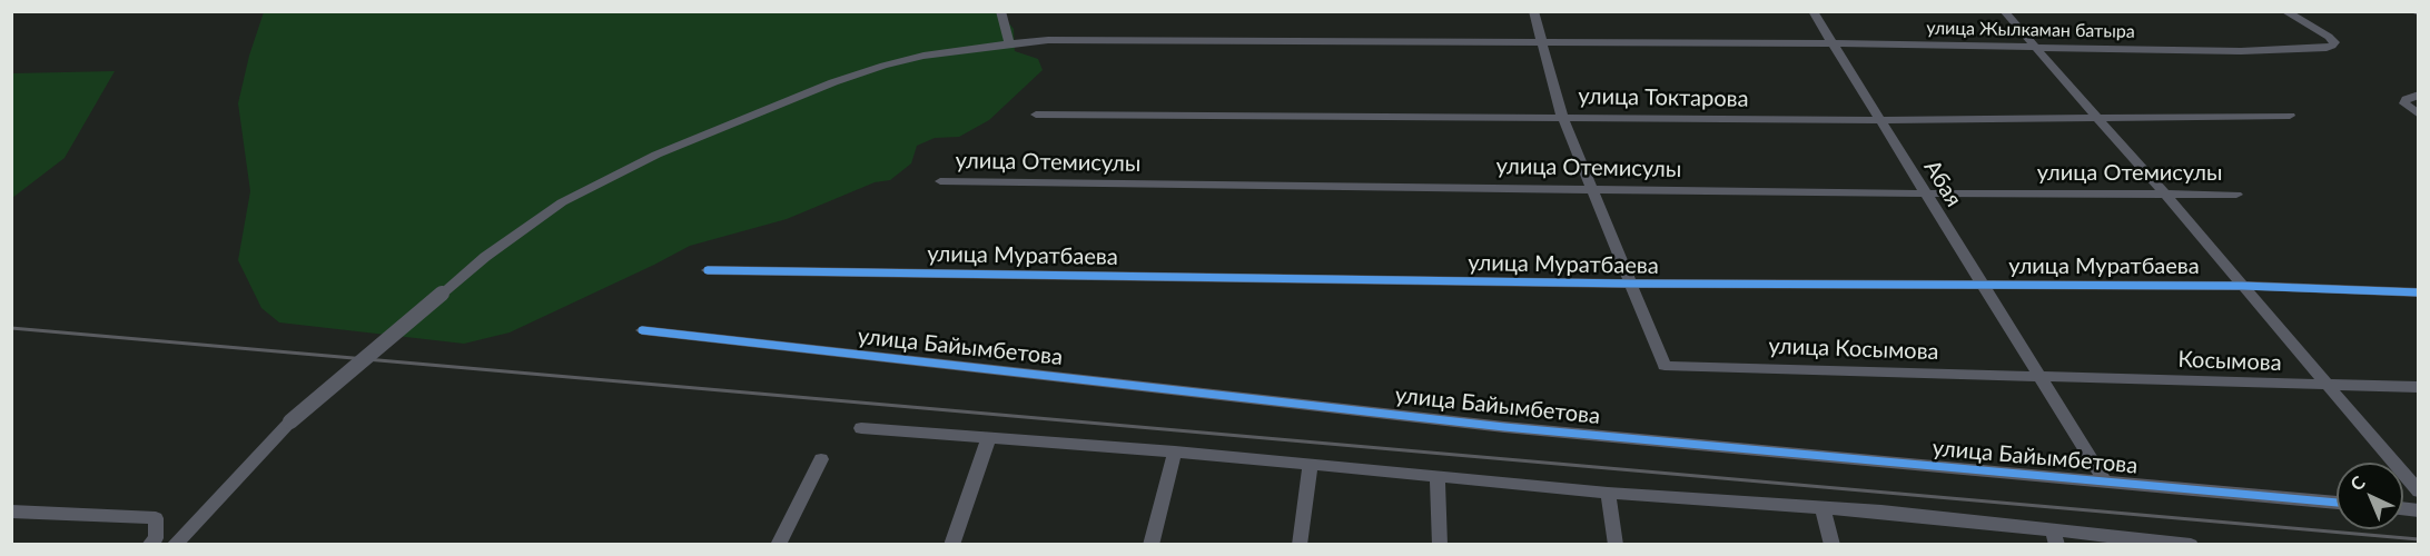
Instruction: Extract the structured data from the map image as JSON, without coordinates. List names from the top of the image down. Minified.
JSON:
{"streets":{"street":["улица Жылкаман батыра","улица Токтарова","улица Отемисулы","Абая","улица Муратбаева","улица Байымбетова","улица Косымова","Косымова"]},"crossings":[["улица Жылкаман батыра","Абая"],["улица Токтарова","Абая"],["улица Отемисулы","Абая"],["Абая","улица Муратбаева"],["Абая","улица Байымбетова"],["Абая","улица Косымова"],["Абая","Косымова"],["улица Муратбаева","улица Косымова"],["улица Косымова","Косымова"]],"north":"top left"}
